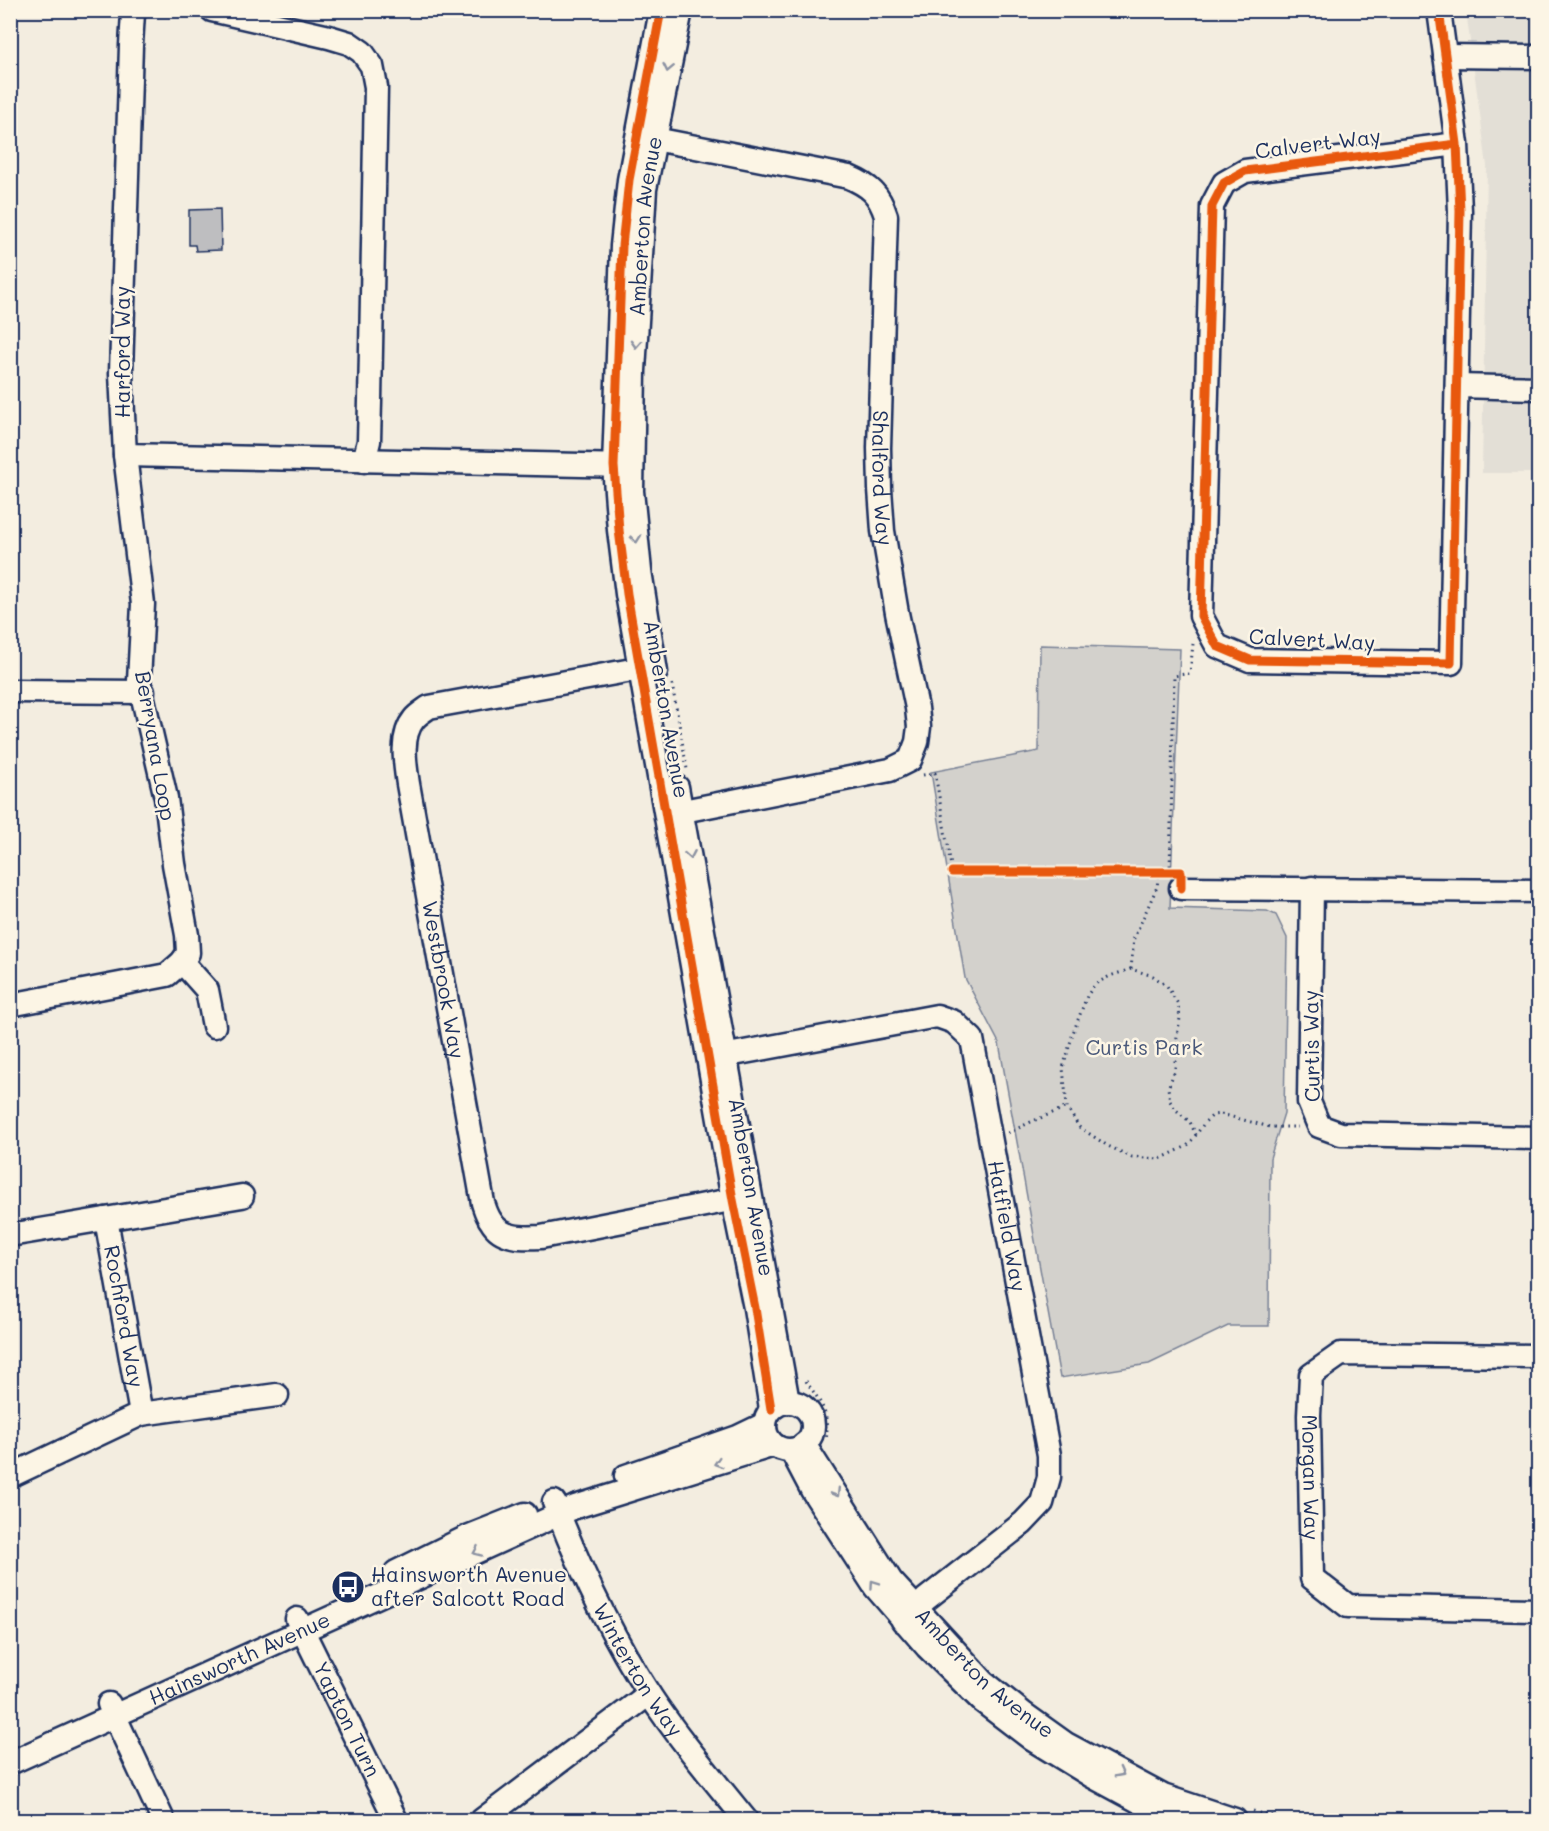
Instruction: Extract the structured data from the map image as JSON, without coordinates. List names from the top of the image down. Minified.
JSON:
{"streets":{"street":["Calvert Way","Amberton Avenue","Harford Way","Shalford Way","Berryana Loop","Westbrook Way","Curtis Way","Hatfield Way","Rochford Way","Morgan Way","Hainsworth Avenue","Winterton Way","Yapton Turn"]},"crossings":[["Amberton Avenue","Shalford Way"],["Amberton Avenue","Westbrook Way"],["Amberton Avenue","Hatfield Way"],["Amberton Avenue","Hainsworth Avenue"],["Harford Way","Berryana Loop"],["Hainsworth Avenue","Winterton Way"],["Hainsworth Avenue","Yapton Turn"]],"parks":["Curtis Park"],"places":{"bus stop":["Hainsworth Avenue after Salcott Road"]}}
